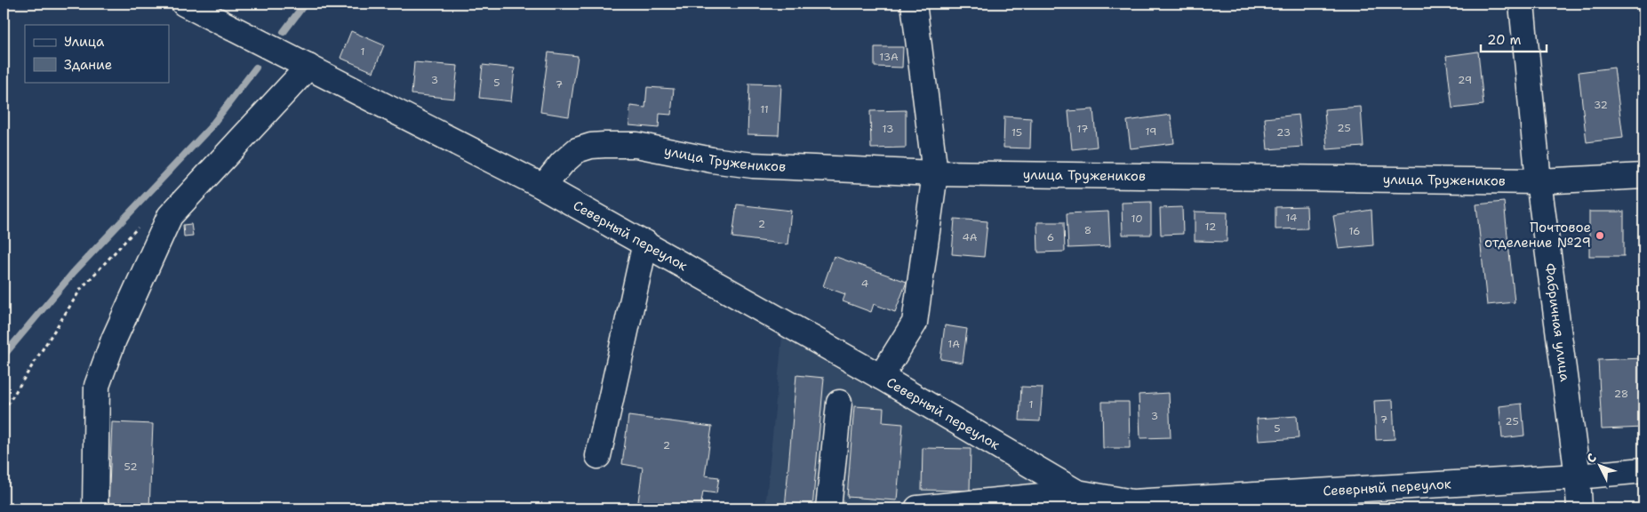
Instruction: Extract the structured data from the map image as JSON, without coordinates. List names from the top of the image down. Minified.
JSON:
{"streets":{"street":["улица Тружеников","Северный переулок","Фабричная улица"]},"crossings":[["улица Тружеников","Северный переулок"],["улица Тружеников","Фабричная улица"],["Северный переулок","Фабричная улица"]],"places":["Почтовое отделение №29"],"house_numbers":["1","13А","3","29","5","7","32","11","25","13","17","19","15","23","14","10","2","12","8","16","4А","6","4","1А","28","1","3","7","25","5","2","52"],"legend":["Улица","Здание"],"scale_bar":"20 m","north":"top left"}
